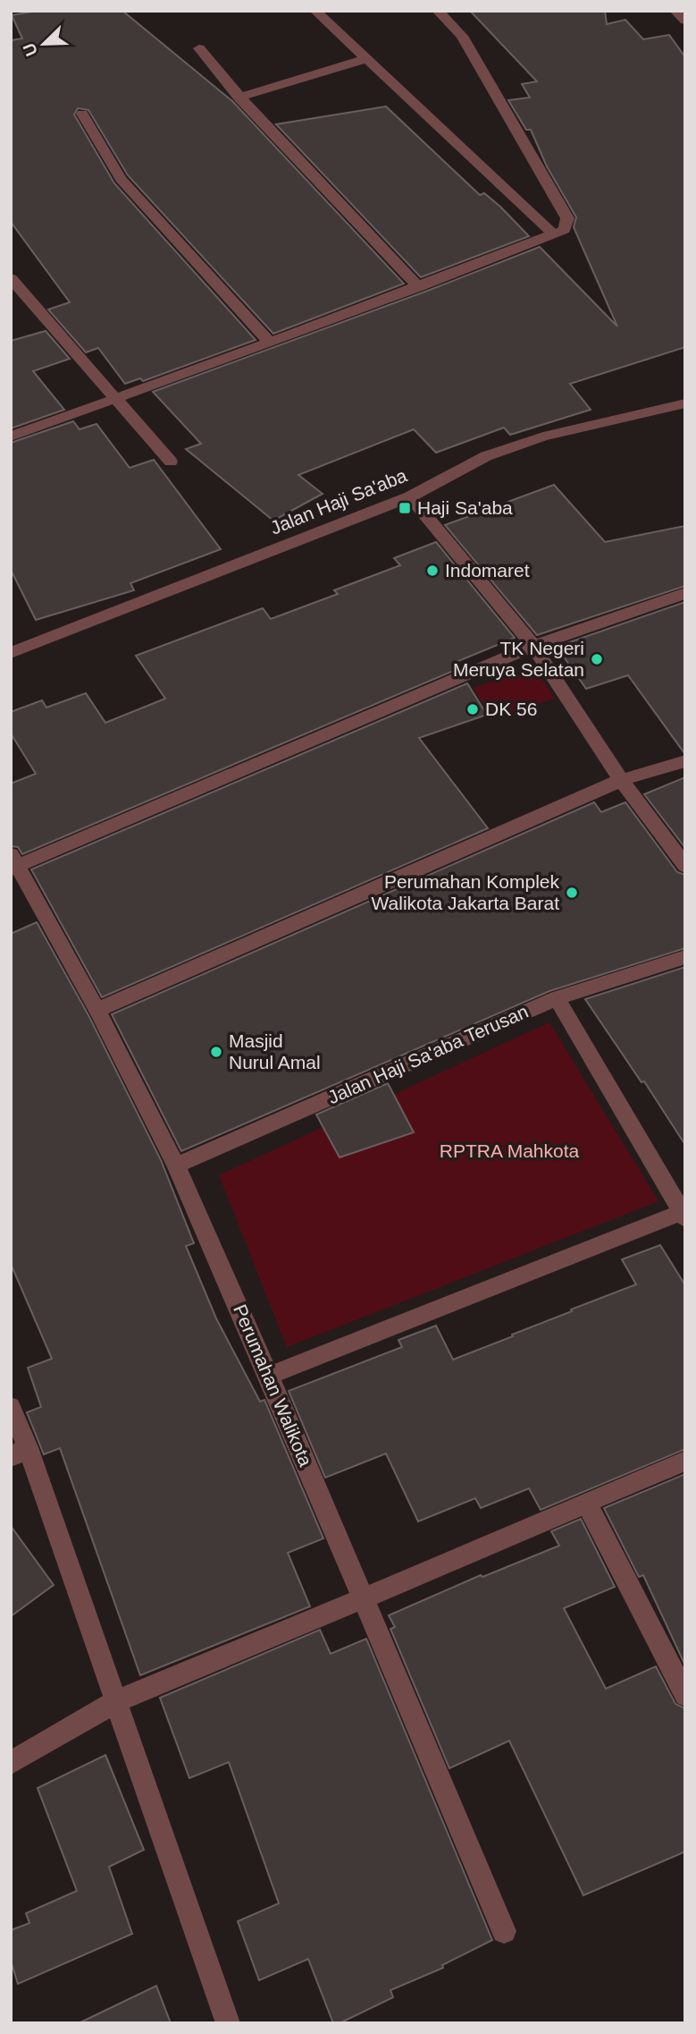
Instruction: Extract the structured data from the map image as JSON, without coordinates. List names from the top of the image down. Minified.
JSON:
{"streets":{"street":["Jalan Haji Sa'aba","Jalan Haji Sa'aba Terusan","Perumahan Walikota"]},"crossings":[["Jalan Haji Sa'aba Terusan","Perumahan Walikota"]],"parks":["RPTRA Mahkota"],"places":{"transit":["Haji Sa'aba"],"other":["Indomaret","TK Negeri Meruya Selatan","DK 56","Perumahan Komplek Walikota Jakarta Barat","Masjid Nurul Amal"]},"north":"bottom left"}
